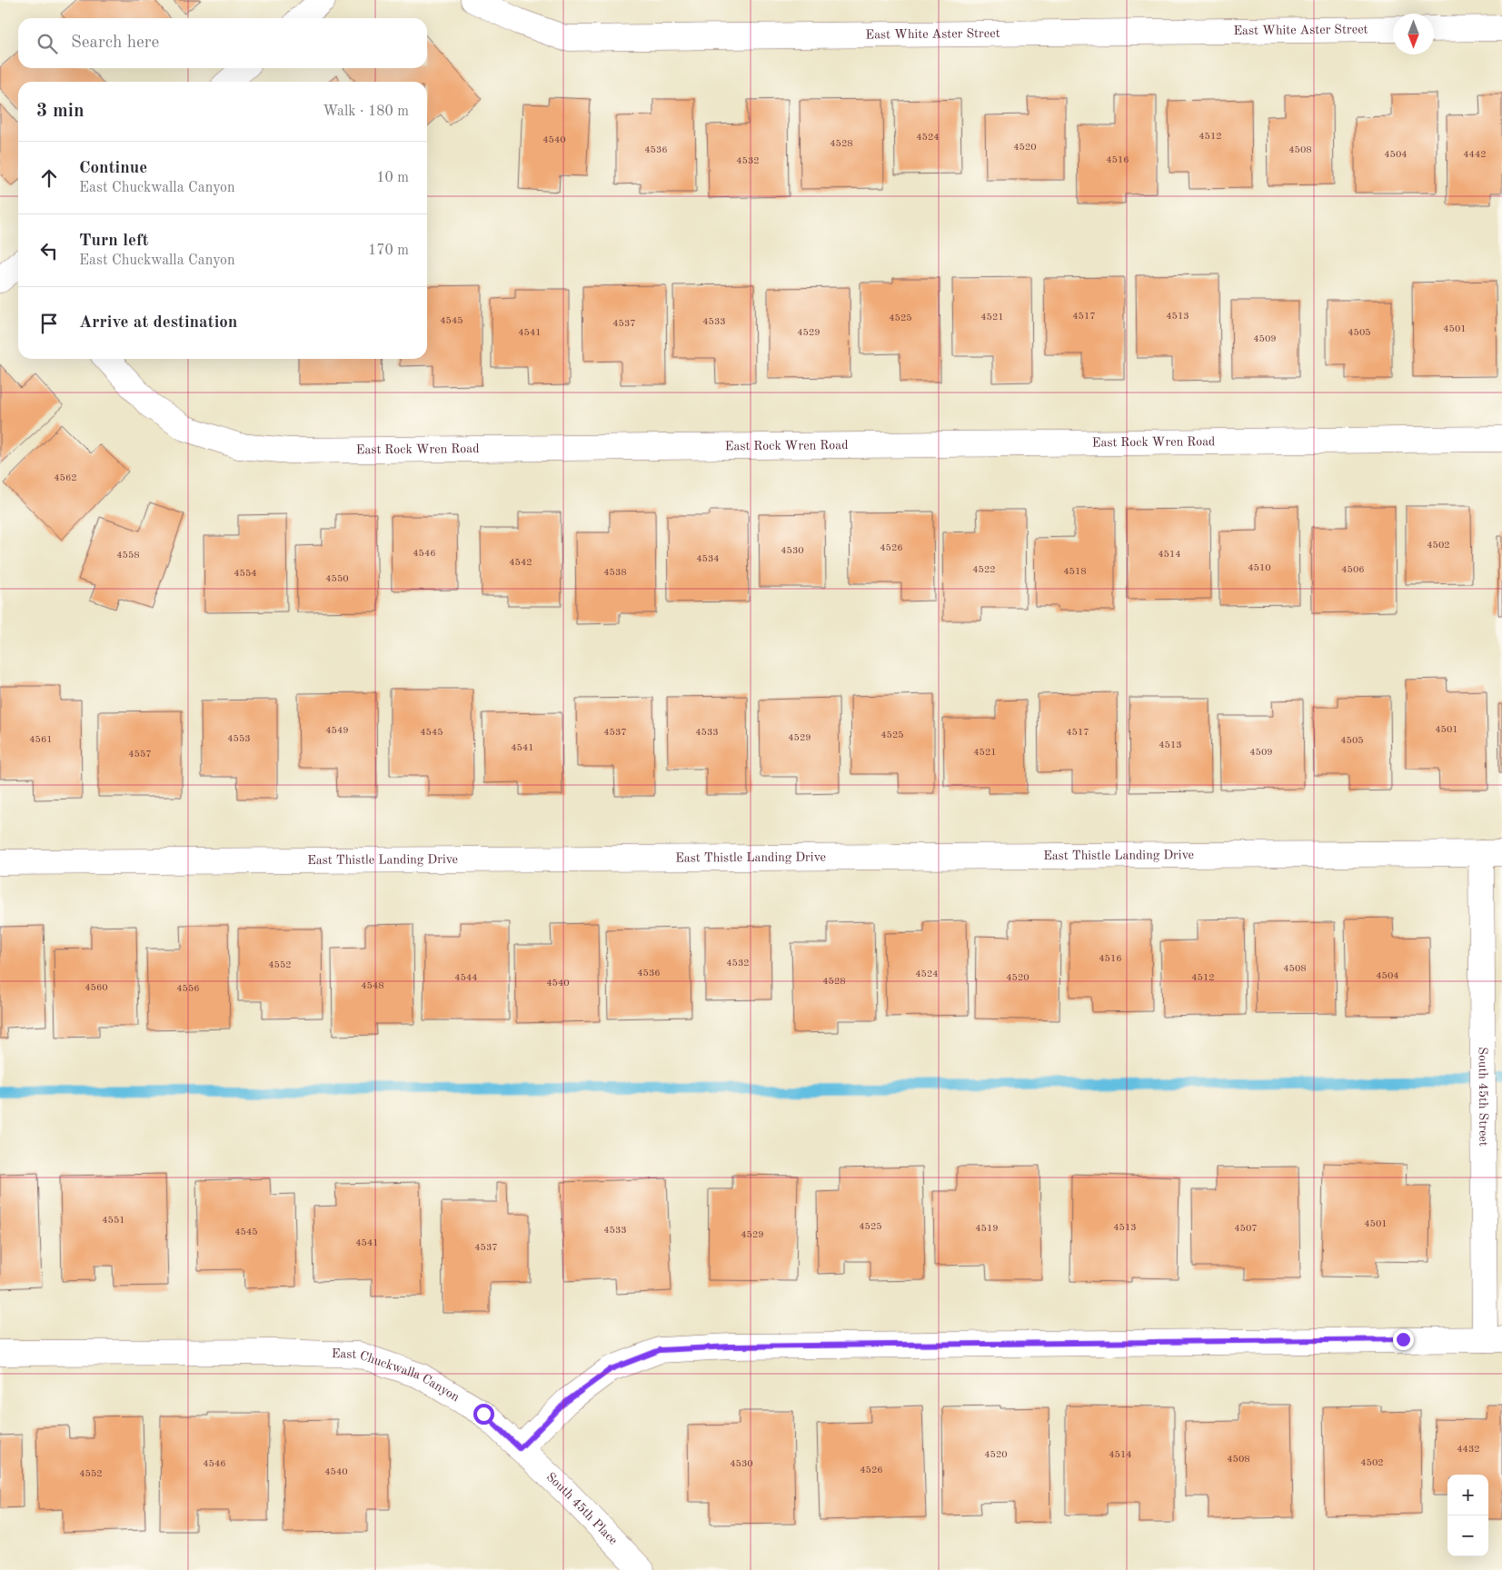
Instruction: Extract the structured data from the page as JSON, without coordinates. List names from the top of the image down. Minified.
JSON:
{"streets":{"street":["East White Aster Street","East Rock Wren Road","East Thistle Landing Drive","South 45th Street","East Chuckwalla Canyon","South 45th Place"]},"crossings":[["East Thistle Landing Drive","South 45th Street"],["East Chuckwalla Canyon","South 45th Place"]],"house_numbers":["4512","4524","4540","4528","4520","4536","4508","4504","4442","4516","4532","4517","4513","4521","4525","4545","4533","4537","4501","4541","4529","4505","4509","4562","4502","4526","4530","4546","4514","4558","4534","4542","4510","4522","4506","4518","4538","4554","4550","4501","4549","4545","4537","4533","4517","4525","4529","4553","4561","4505","4513","4541","4521","4509","4557","4516","4532","4552","4508","4536","4524","4504","4544","4520","4512","4528","4540","4548","4560","4556","4551","4501","4525","4513","4519","4507","4533","4545","4529","4541","4537","4432","4520","4514","4508","4502","4546","4530","4526","4540","4552"],"north":"bottom","page":{"search":"Search here","heading":["3 min","Walk · 180 m"],"list":[["Continue","East Chuckwalla Canyon","10 m"],["Turn left","East Chuckwalla Canyon","170 m"],"Arrive at destination"],"map_buttons":["+","−"]}}
